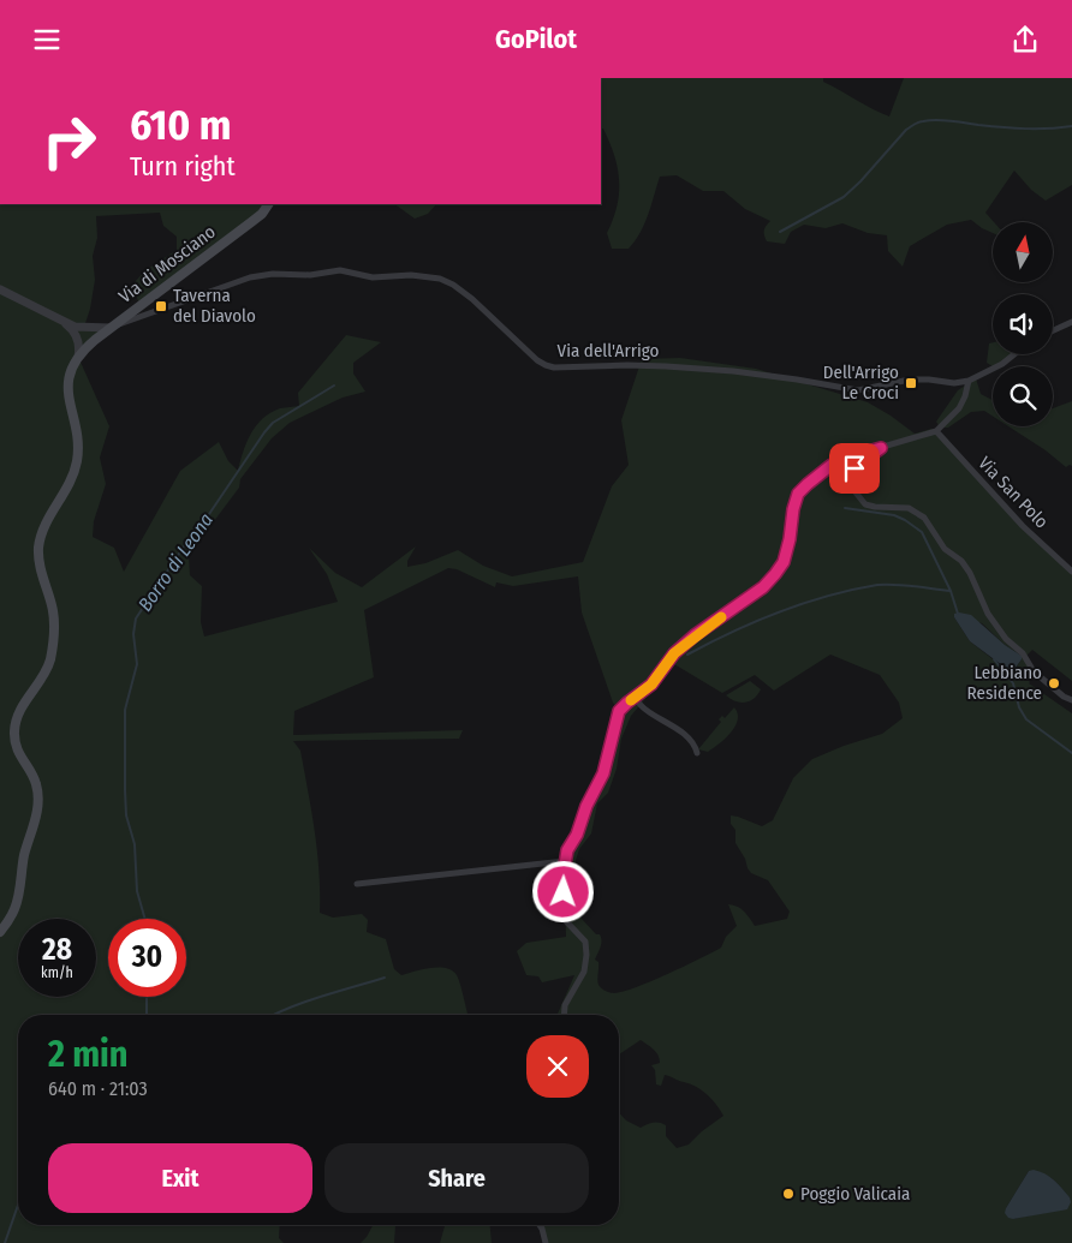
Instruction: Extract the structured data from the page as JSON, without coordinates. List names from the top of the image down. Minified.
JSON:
{"streets":{"main road":["Via di Mosciano"],"street":["Via dell'Arrigo","Via San Polo"]},"crossings":[["Via di Mosciano","Via dell'Arrigo"]],"water":["Borro di Leona"],"places":{"transit":["Taverna del Diavolo","Dell'Arrigo Le Croci"],"other":["Lebbiano Residence","Poggio Valicaia"]},"north":"top","page":{"header":"GoPilot","turn":["610 m","Turn right"],"speed":"28 km/h","limit":"30","heading":["2 min","640 m · 21:03"],"buttons":["Exit","Share"]}}
